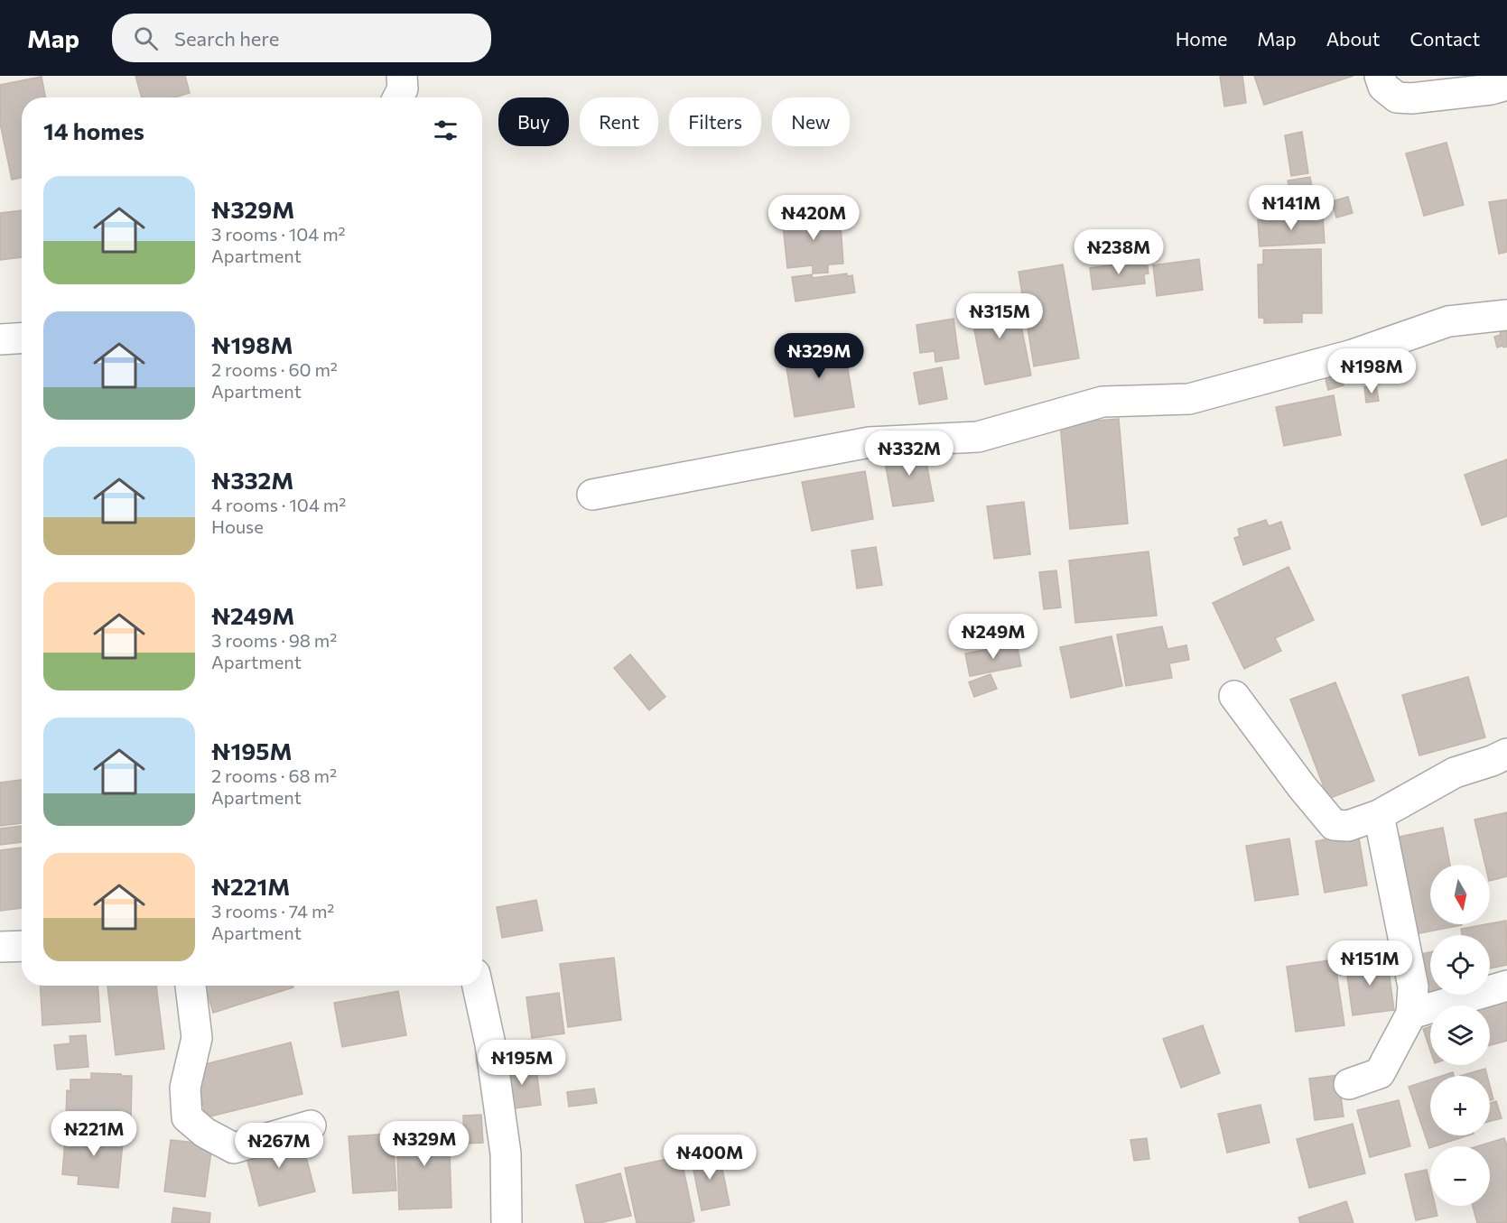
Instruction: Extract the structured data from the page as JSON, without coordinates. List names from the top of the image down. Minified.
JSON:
{"north":"bottom","page":{"header":"Map","search":"Search here","nav":["Home","Map","About","Contact"],"chip":["Buy","Rent","Filters","New"],"heading":"14 homes","list":[{"name":"₦329M","note":"3 rooms · 104 m² · Apartment"},{"name":"₦198M","note":"2 rooms · 60 m² · Apartment"},{"name":"₦332M","note":"4 rooms · 104 m² · House"},{"name":"₦249M","note":"3 rooms · 98 m² · Apartment"},{"name":"₦195M","note":"2 rooms · 68 m² · Apartment"},{"name":"₦221M","note":"3 rooms · 74 m² · Apartment"}],"price":["₦141M","₦420M","₦238M","₦315M","₦329M","₦198M","₦332M","₦249M","₦151M","₦195M","₦221M","₦329M","₦267M","₦400M"],"map_buttons":["+","−"]}}
